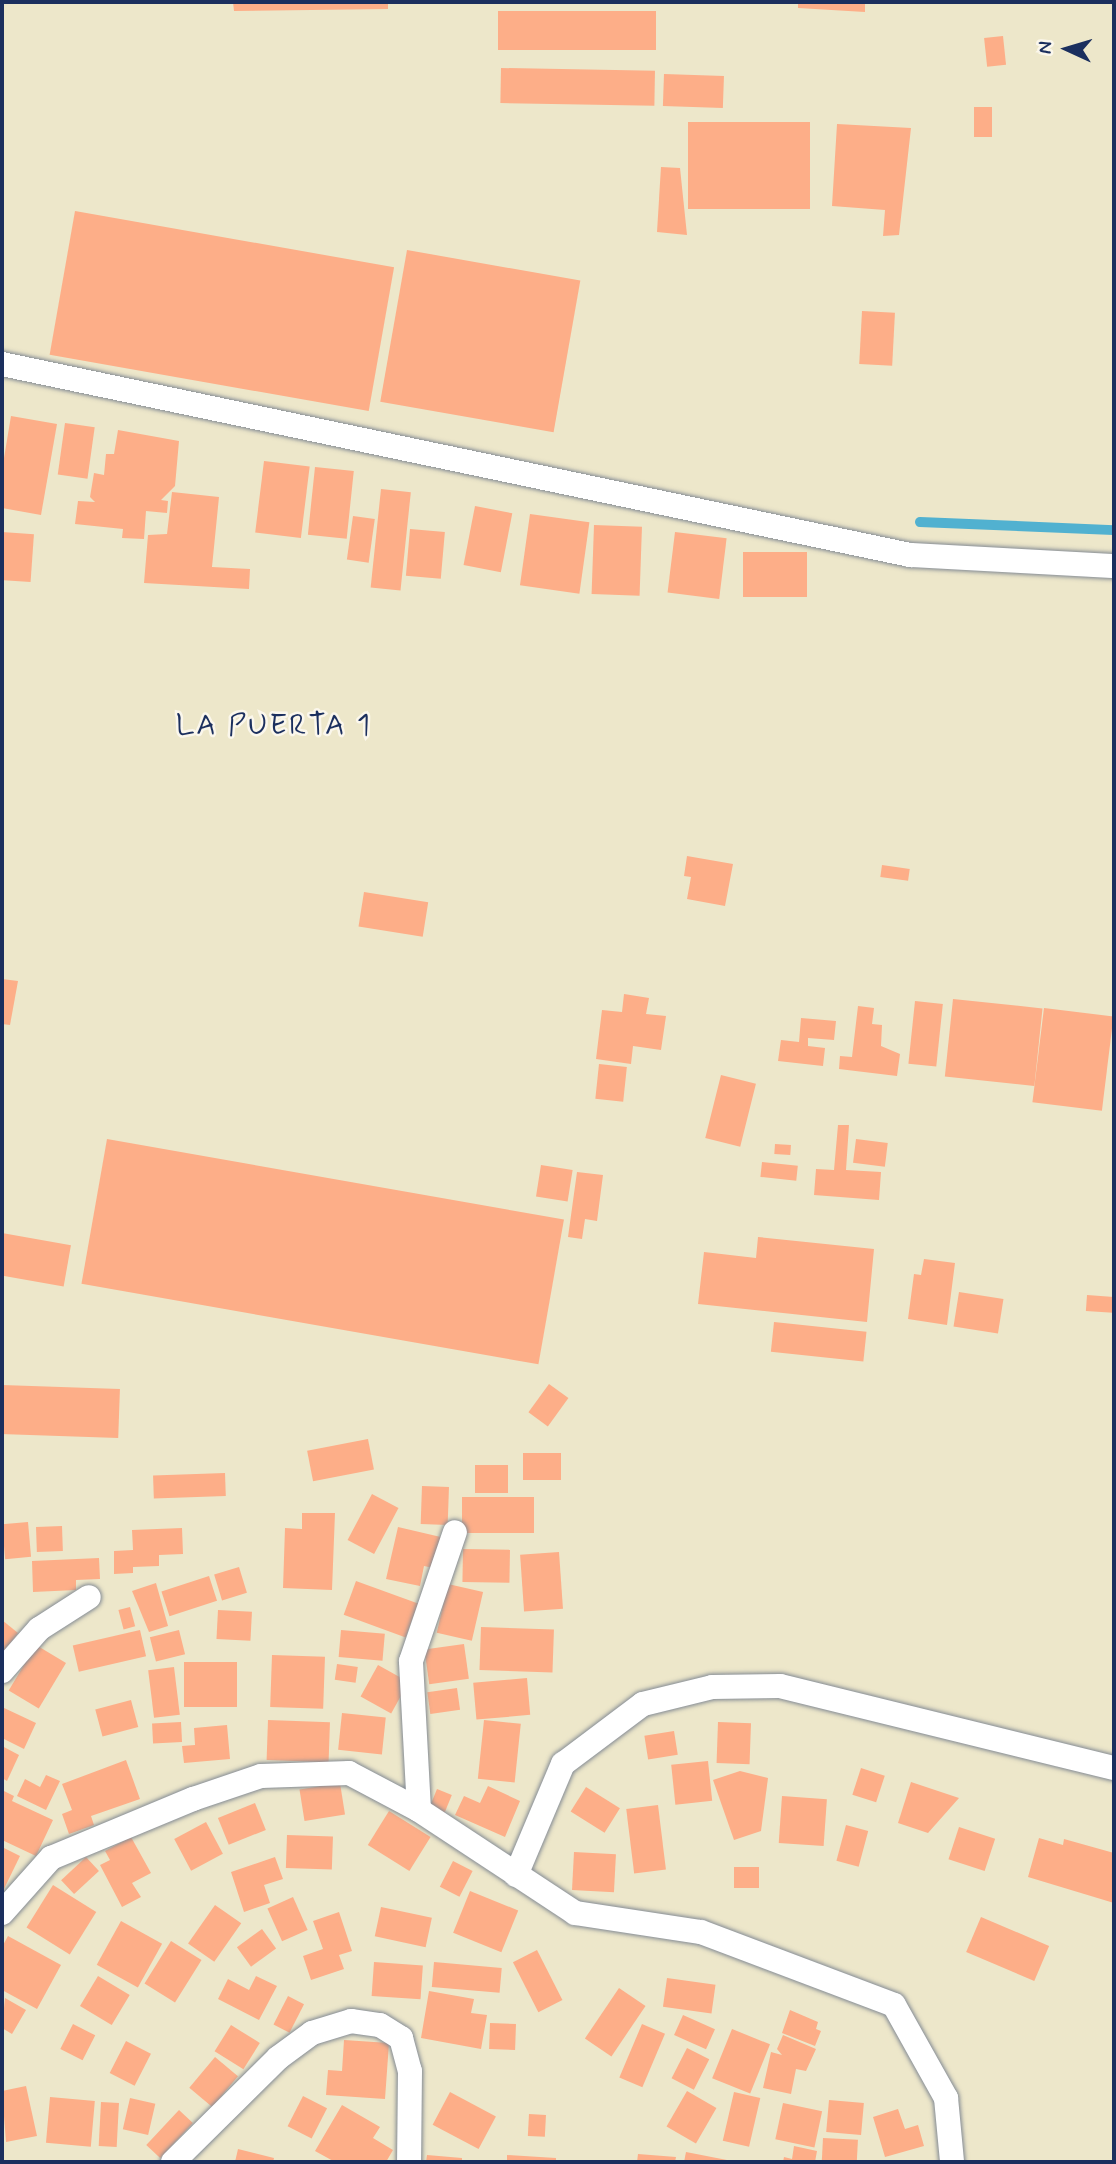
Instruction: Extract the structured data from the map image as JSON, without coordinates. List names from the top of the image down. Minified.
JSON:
{"districts":["LA PUERTA 1"],"north":"left"}
